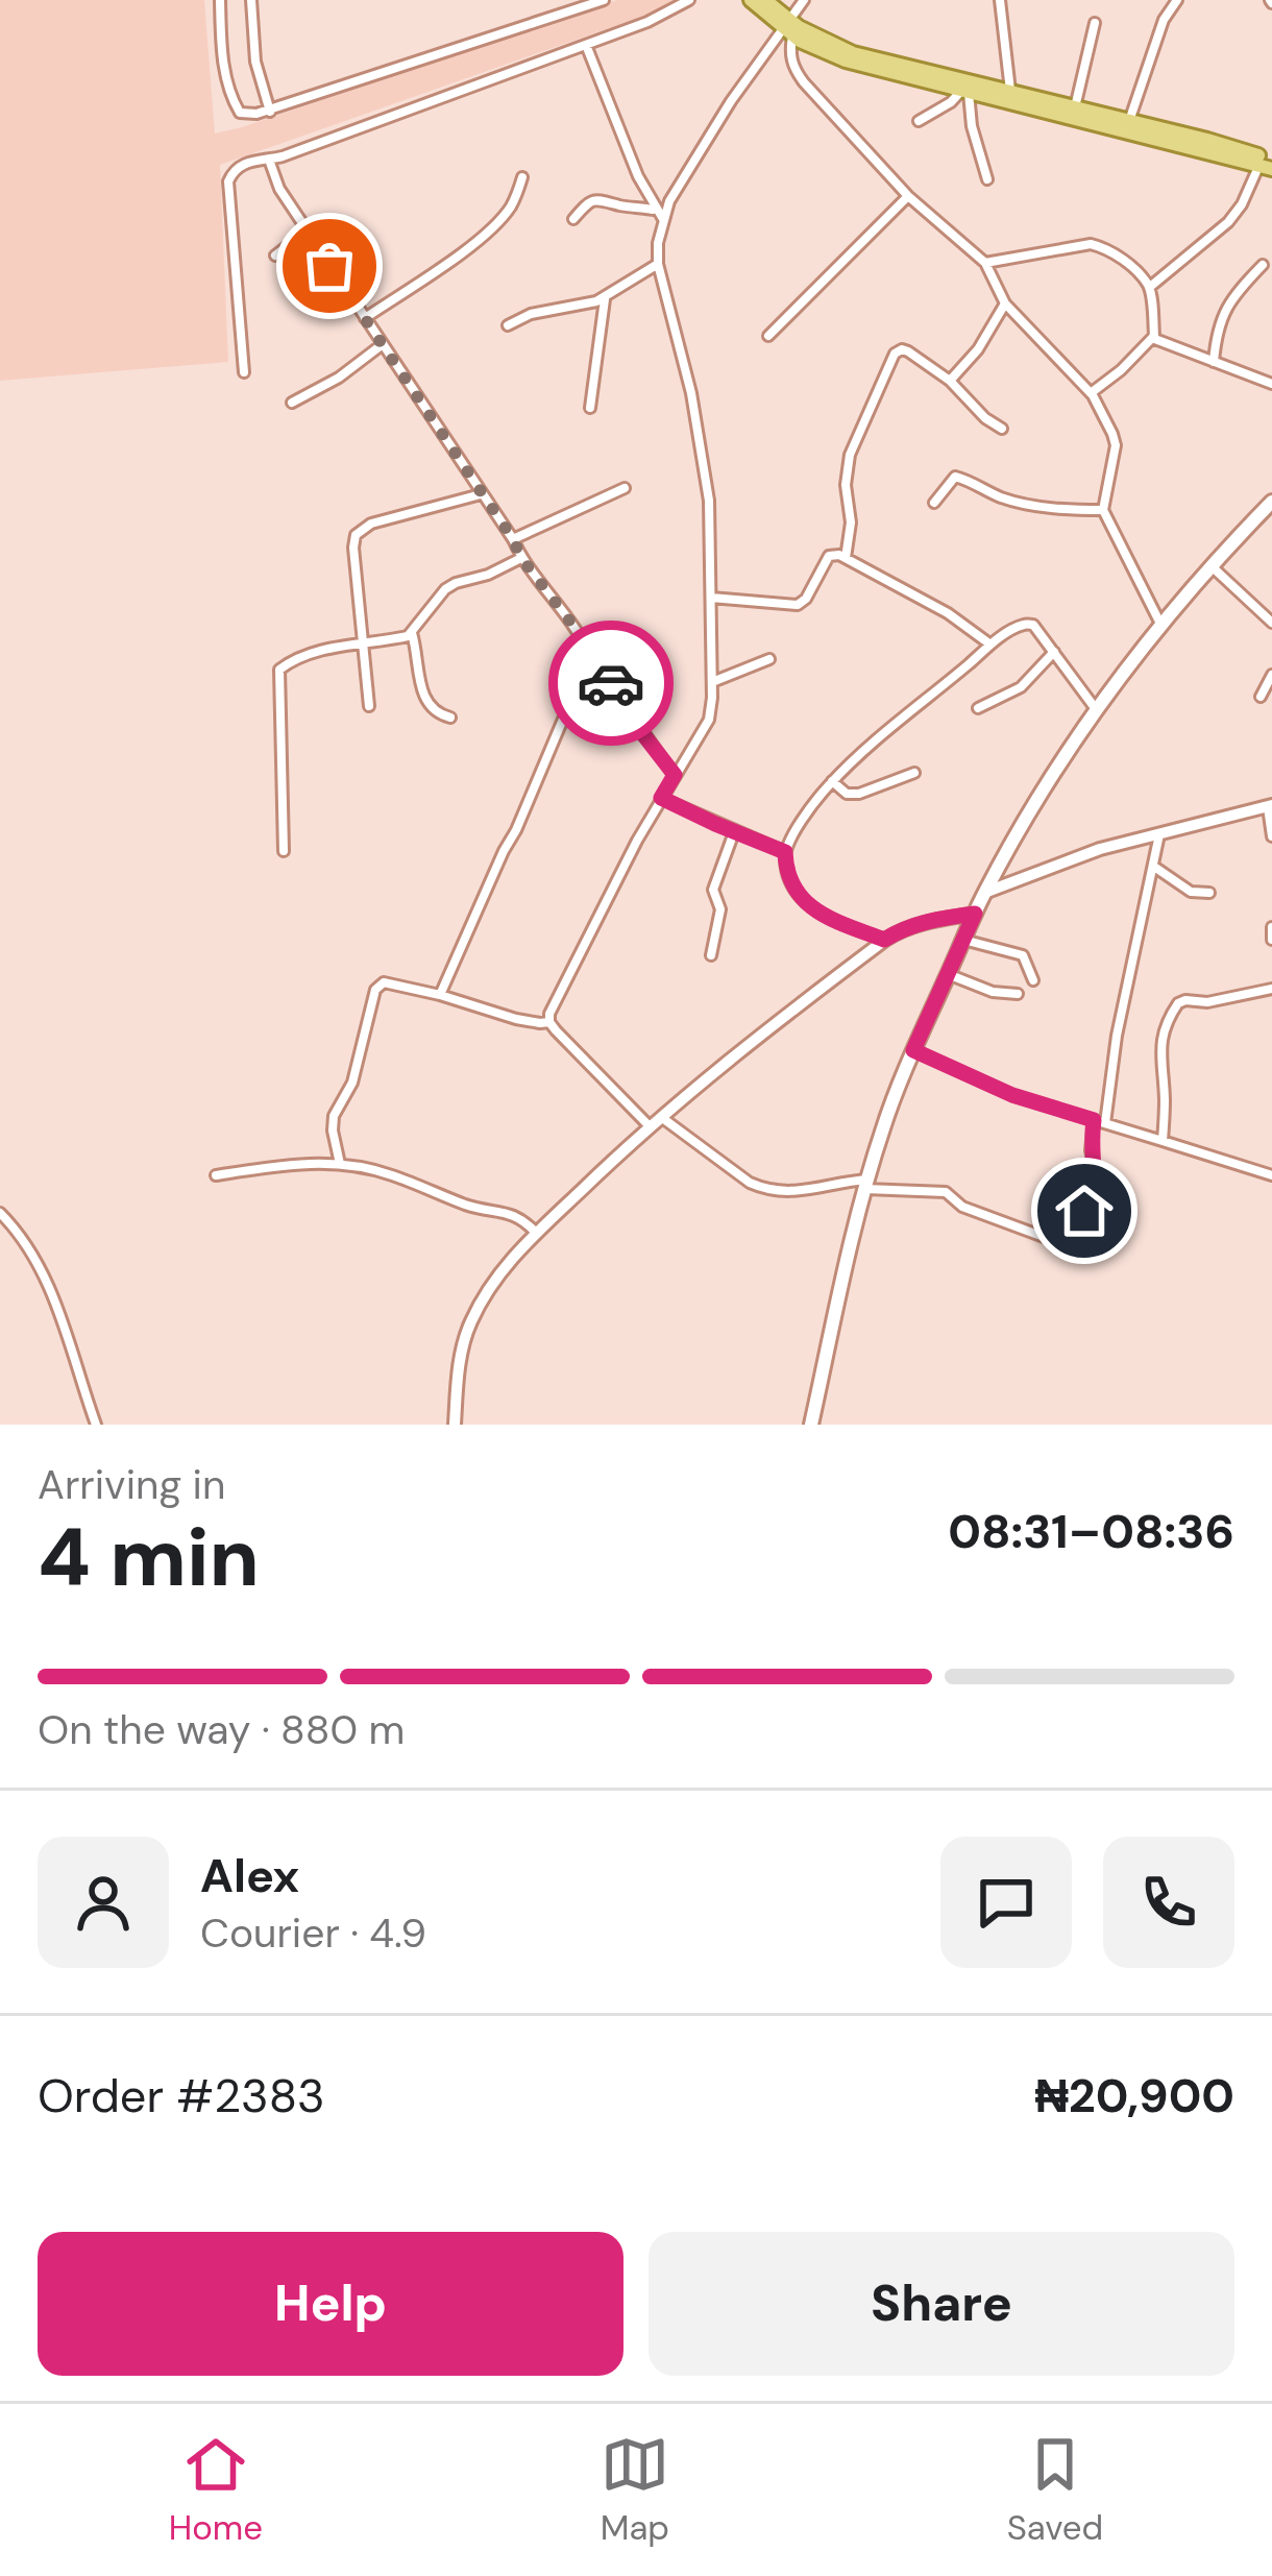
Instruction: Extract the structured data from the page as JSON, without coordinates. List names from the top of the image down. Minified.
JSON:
{"page":{"heading":["4 min","Arriving in","08:31–08:36"],"panel":["Alex","Courier · 4.9","Order #2383","₦20,900"],"bar":"On the way · 880 m","buttons":["Help","Share"],"tabs":["Home","Map","Saved"]}}
